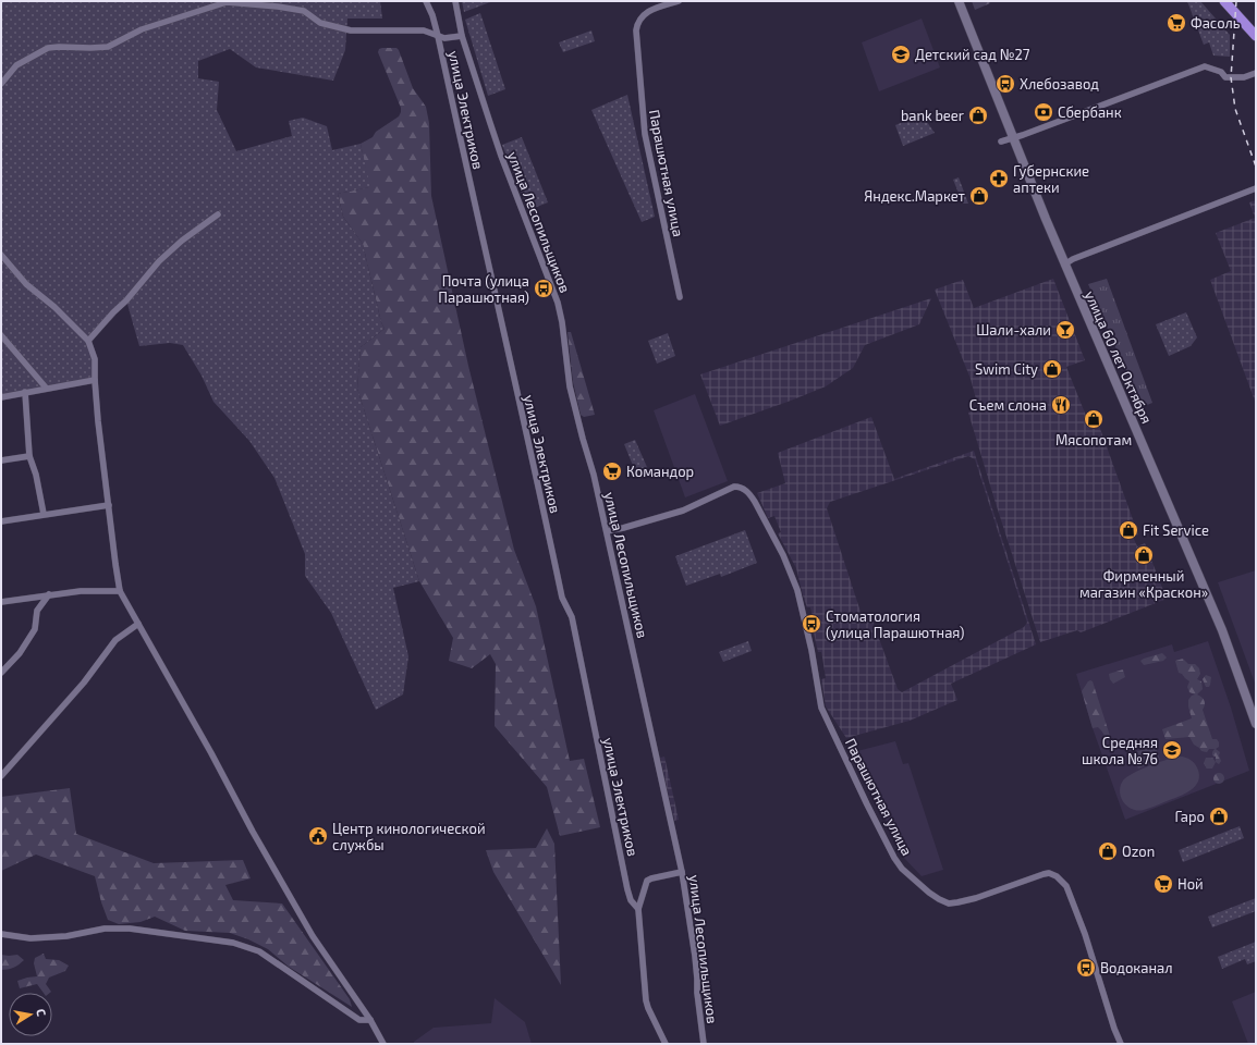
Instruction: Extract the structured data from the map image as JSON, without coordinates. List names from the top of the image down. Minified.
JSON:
{"streets":{"main road":["улица 60 лет Октября"],"street":["улица Электриков","Парашютная улица","улица Лесопильщиков"]},"crossings":[["Парашютная улица","улица Лесопильщиков"]],"places":{"supermarket":["Фасоль","Командор","Ной"],"school or university":["Детский сад №27","Средняя школа №76"],"bus stop":["Хлебозавод","Почта (улица Парашютная)","Стоматология (улица Парашютная)","Водоканал"],"bank":["Сбербанк"],"shop":["bank beer","Яндекс.Маркет","Swim City","Мясопотам","Fit Service","Фирменный магазин «Краскон»","Гаро","Ozon"],"pharmacy":["Губернские аптеки"],"bar":["Шали-хали"],"restaurant":["Съем слона"],"public building":["Центр кинологической службы"]},"north":"right"}
